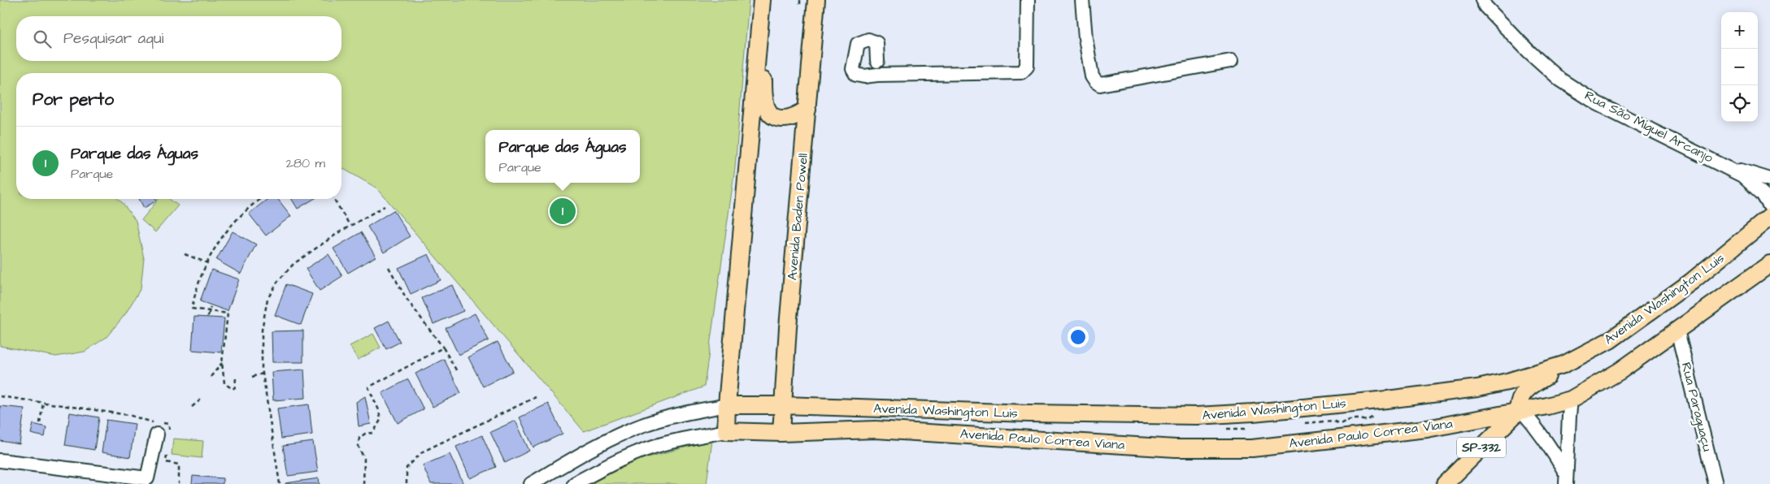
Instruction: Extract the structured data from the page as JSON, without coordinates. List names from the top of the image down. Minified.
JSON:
{"streets":{"main road":["Avenida Baden Powell","Avenida Washington Luis","Avenida Paulo Correa Viana","SP-332"],"street":["Rua São Miguel Arcanjo","Rua Paraguaçu"]},"crossings":[["Avenida Baden Powell","Avenida Washington Luis"],["Avenida Baden Powell","Avenida Paulo Correa Viana"],["Avenida Paulo Correa Viana","SP-332"]],"page":{"map_buttons":["+","−"],"search":"Pesquisar aqui","heading":"Por perto","list":[{"mark":"1","name":"Parque das Águas","note":"Parque","value":"280 m"}],"popup":["Parque das Águas","Parque"],"pins":"1"}}
